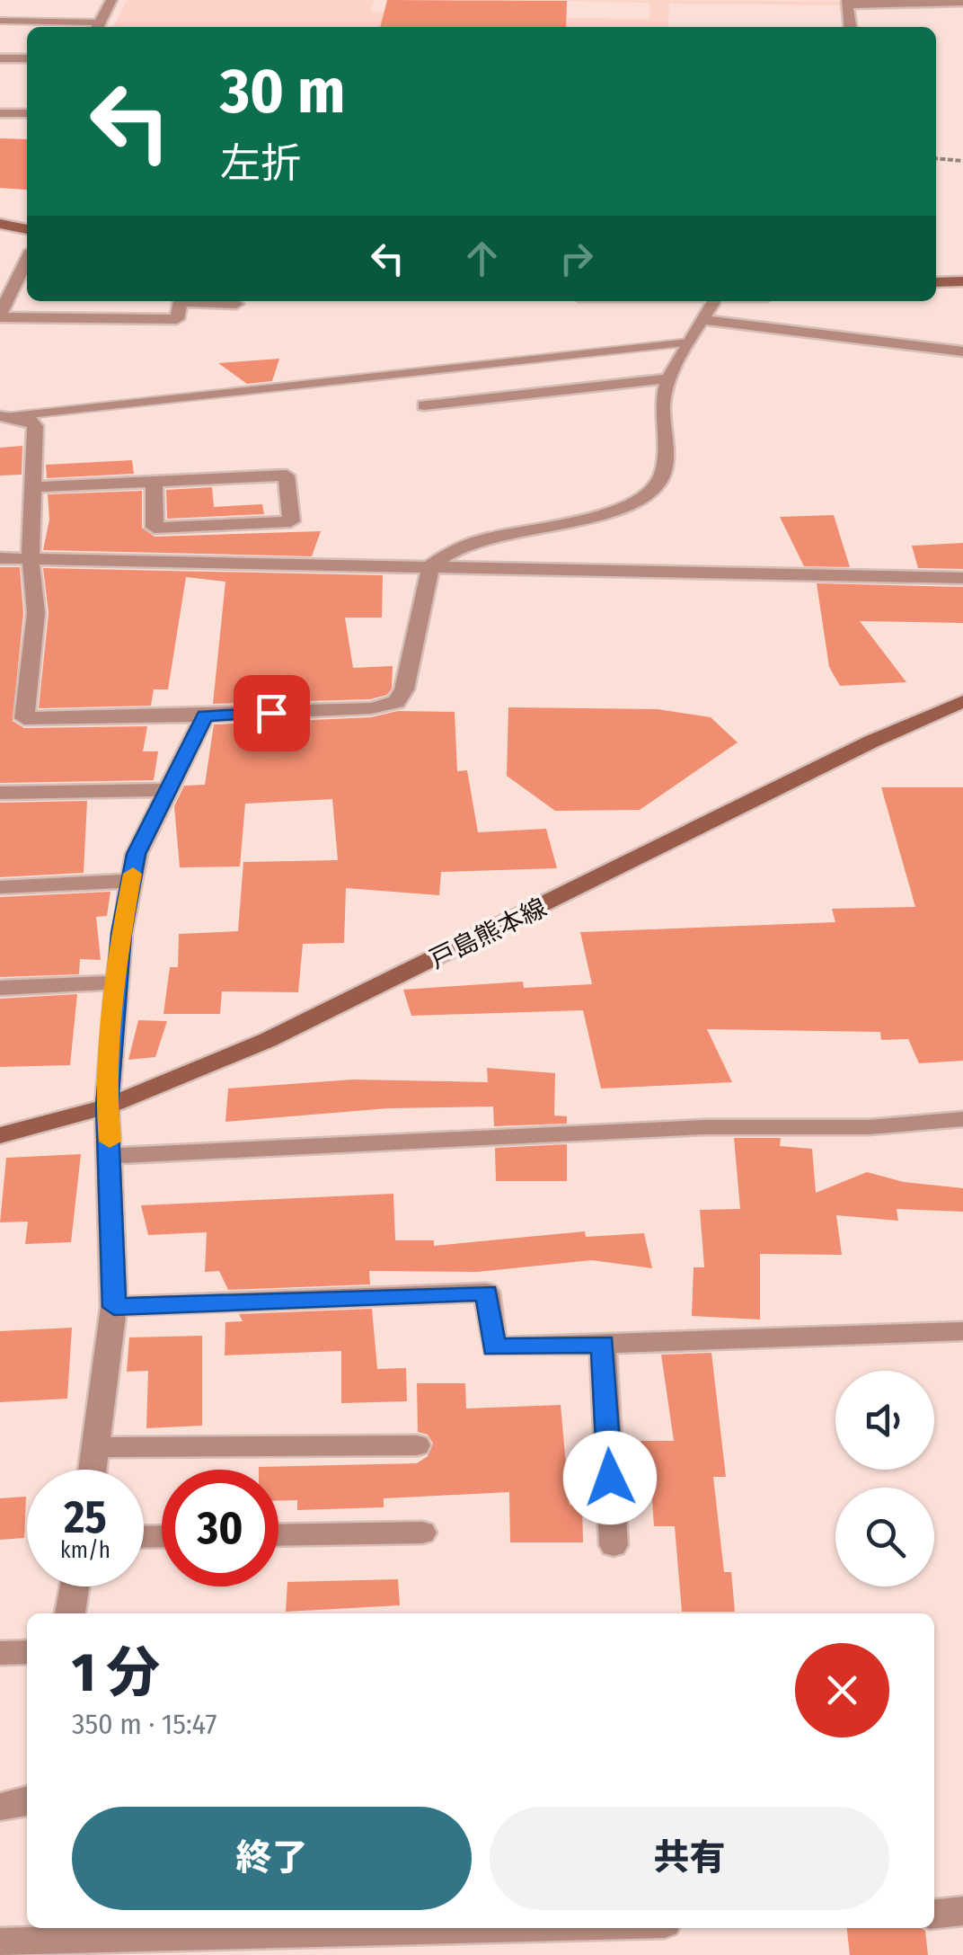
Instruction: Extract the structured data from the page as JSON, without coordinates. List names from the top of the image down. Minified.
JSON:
{"streets":{"main road":["戸島熊本線"]},"page":{"turn":["30 m","左折"],"speed":"25 km/h","limit":"30","heading":["1 分","350 m · 15:47"],"buttons":["終了","共有"]}}
